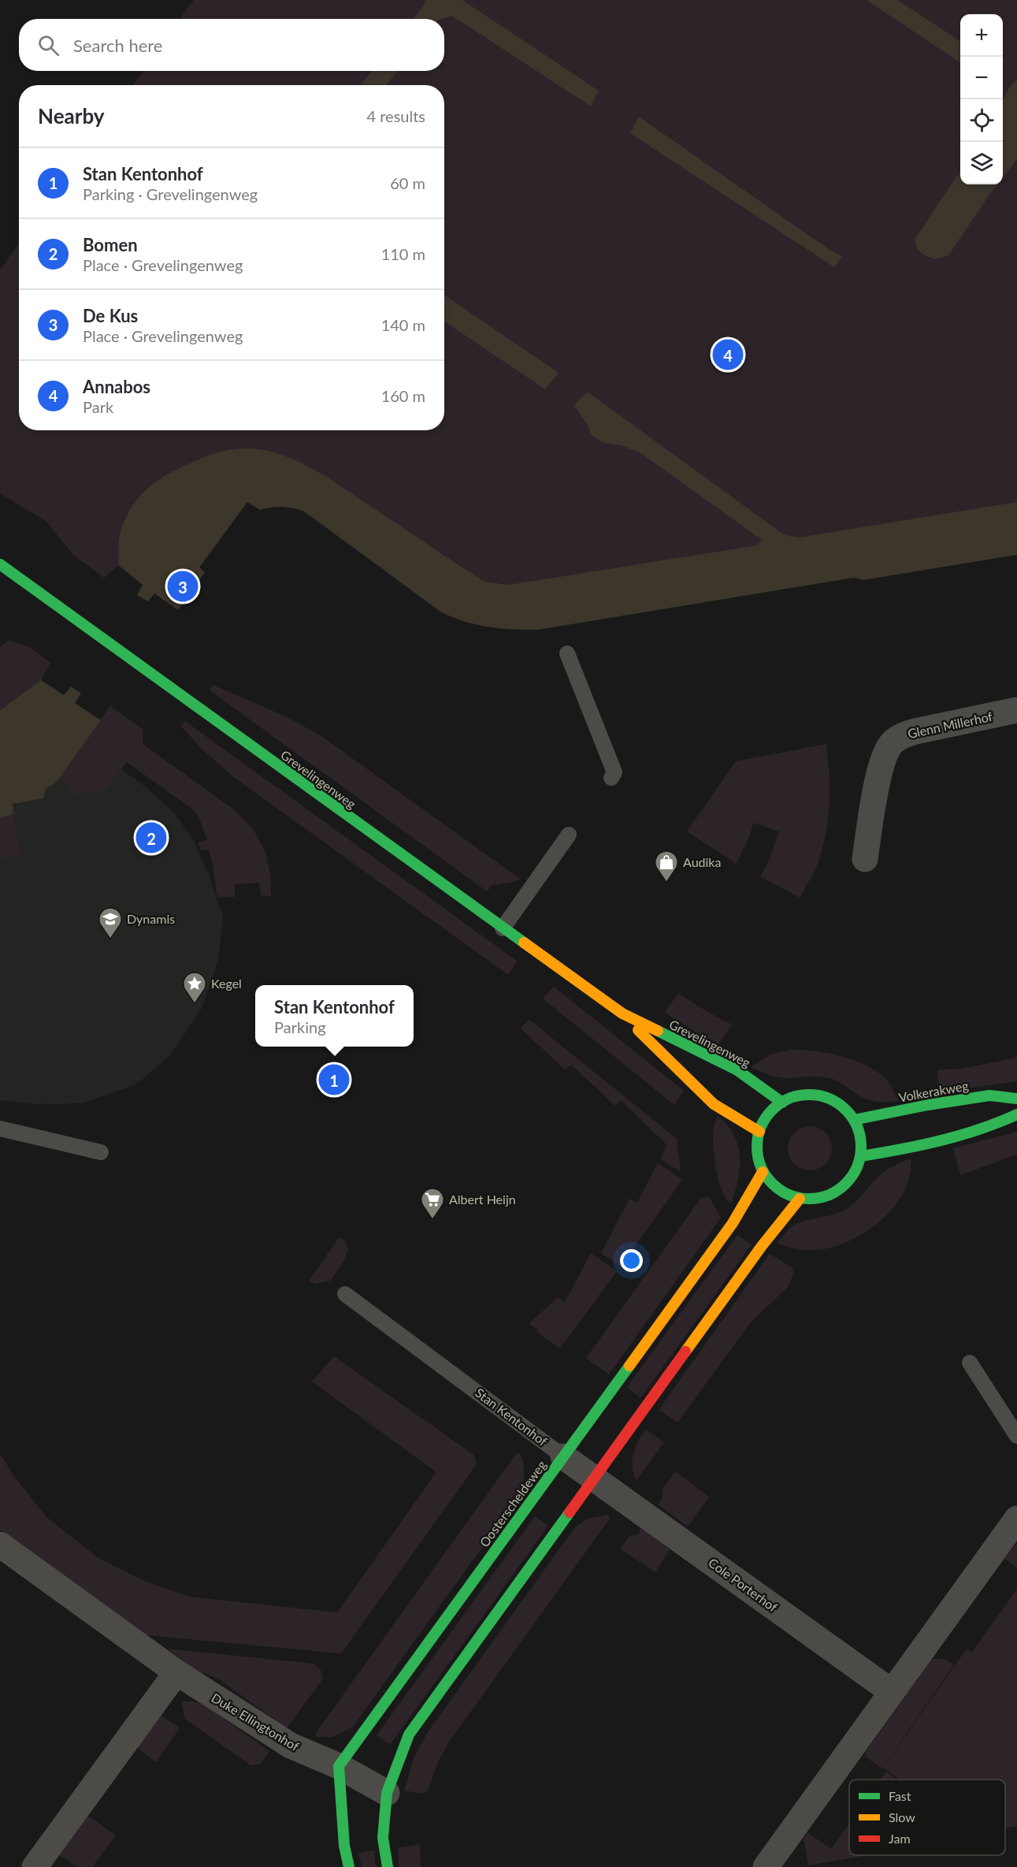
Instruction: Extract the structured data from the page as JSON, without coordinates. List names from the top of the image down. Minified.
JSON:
{"streets":{"street":["Glenn Millerhof","Grevelingenweg","Volkerakweg","Oosterscheldeweg","Cole Porterhof","Duke Ellingtonhof"],"lane":["Stan Kentonhof"]},"crossings":[["Grevelingenweg","Volkerakweg"],["Grevelingenweg","Oosterscheldeweg"],["Volkerakweg","Oosterscheldeweg"],["Stan Kentonhof","Oosterscheldeweg"],["Stan Kentonhof","Cole Porterhof"],["Oosterscheldeweg","Cole Porterhof"],["Oosterscheldeweg","Duke Ellingtonhof"]],"places":{"shop":["Audika"],"school or university":["Dynamis"],"place":["Kegel"],"supermarket":["Albert Heijn"]},"legend":["Fast","Slow","Jam"],"page":{"map_buttons":["+","−"],"search":"Search here","heading":["Nearby","4 results"],"list":[{"mark":"1","name":"Stan Kentonhof","note":"Parking · Grevelingenweg","value":"60 m"},{"mark":"2","name":"Bomen","note":"Place · Grevelingenweg","value":"110 m"},{"mark":"3","name":"De Kus","note":"Place · Grevelingenweg","value":"140 m"},{"mark":"4","name":"Annabos","note":"Park","value":"160 m"}],"pins":["4","3","2","1"],"popup":["Stan Kentonhof","Parking"]}}
